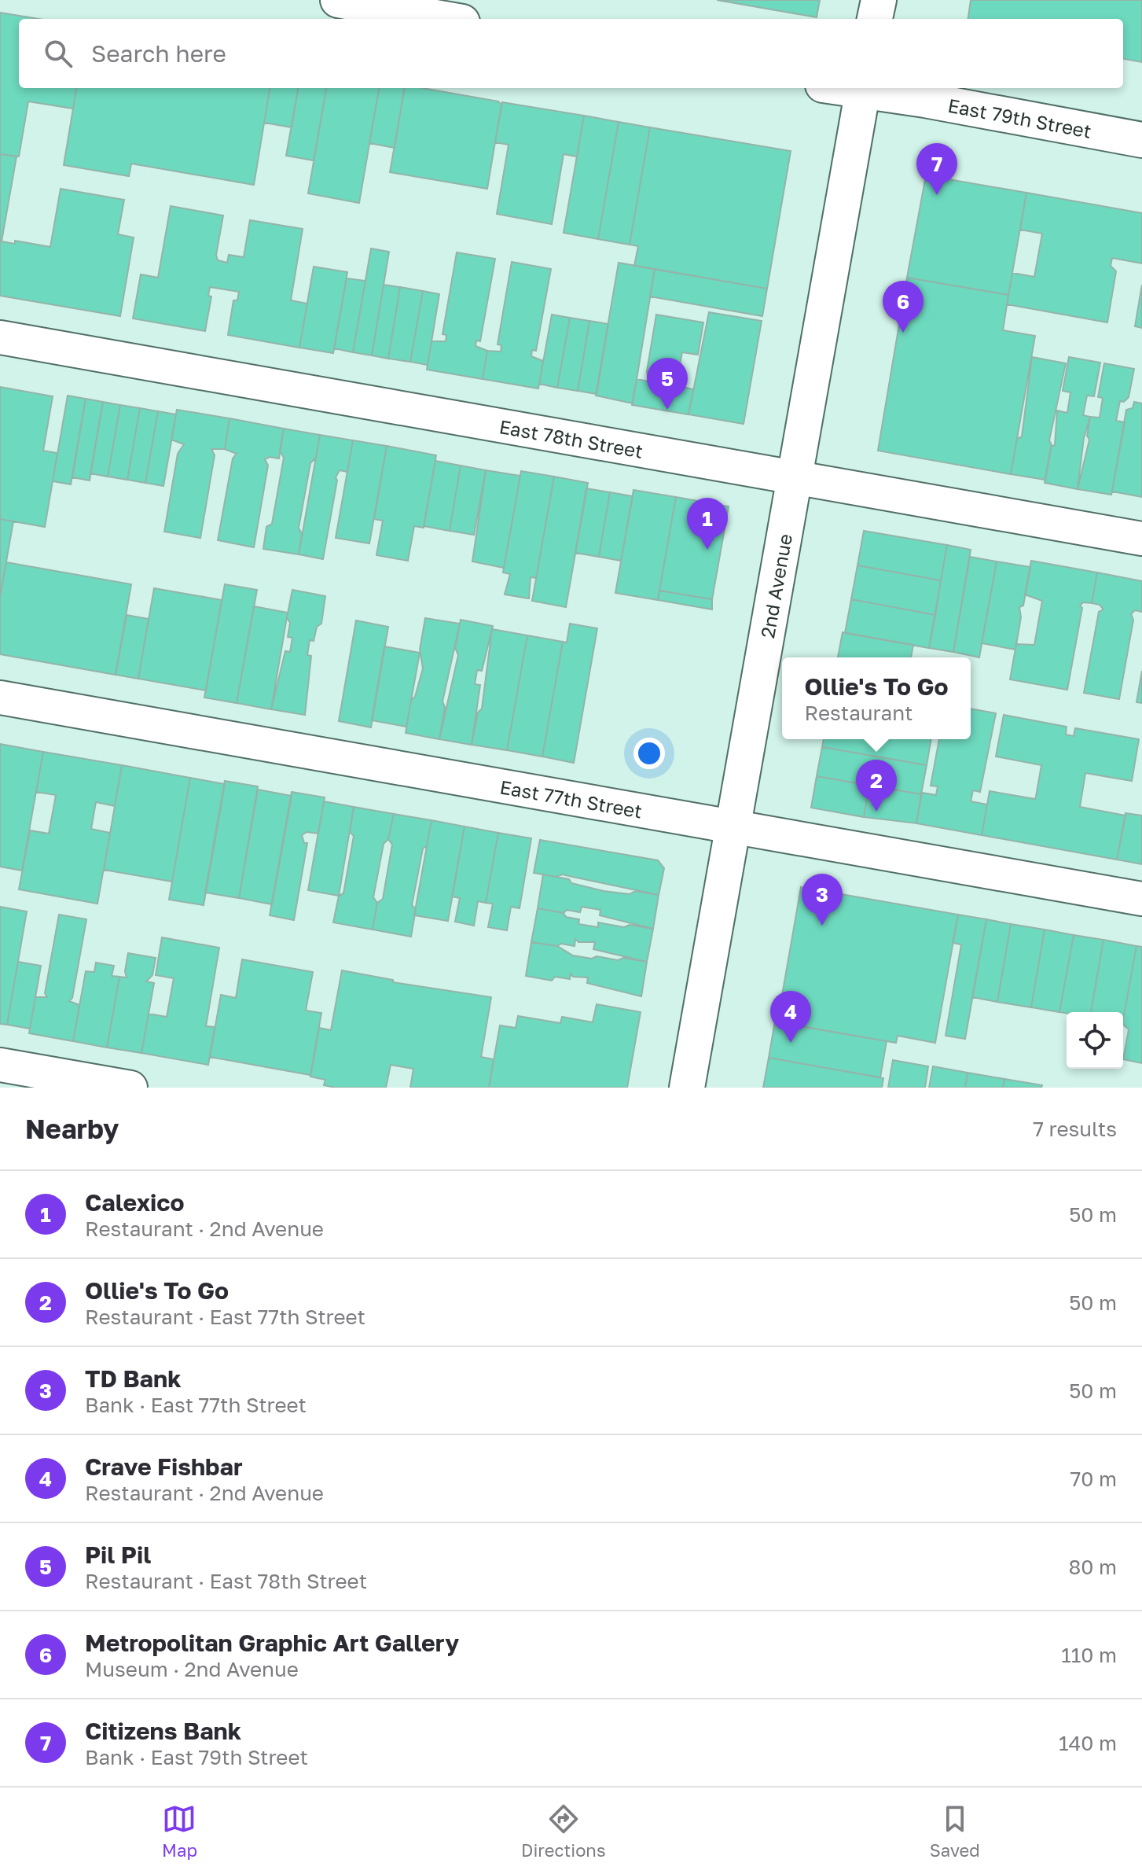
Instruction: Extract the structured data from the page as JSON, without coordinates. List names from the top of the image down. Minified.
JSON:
{"streets":{"main road":["East 79th Street","2nd Avenue"],"street":["East 78th Street","East 77th Street"]},"crossings":[["East 79th Street","2nd Avenue"],["East 78th Street","2nd Avenue"],["2nd Avenue","East 77th Street"]],"page":{"search":"Search here","pins":["7","6","5","1","2","3","4"],"popup":["Ollie's To Go","Restaurant"],"heading":["Nearby","7 results"],"list":[{"mark":"1","name":"Calexico","note":"Restaurant · 2nd Avenue","value":"50 m"},{"mark":"2","name":"Ollie's To Go","note":"Restaurant · East 77th Street","value":"50 m"},{"mark":"3","name":"TD Bank","note":"Bank · East 77th Street","value":"50 m"},{"mark":"4","name":"Crave Fishbar","note":"Restaurant · 2nd Avenue","value":"70 m"},{"mark":"5","name":"Pil Pil","note":"Restaurant · East 78th Street","value":"80 m"},{"mark":"6","name":"Metropolitan Graphic Art Gallery","note":"Museum · 2nd Avenue","value":"110 m"},{"mark":"7","name":"Citizens Bank","note":"Bank · East 79th Street","value":"140 m"}],"nav":["Map","Directions","Saved"]}}
